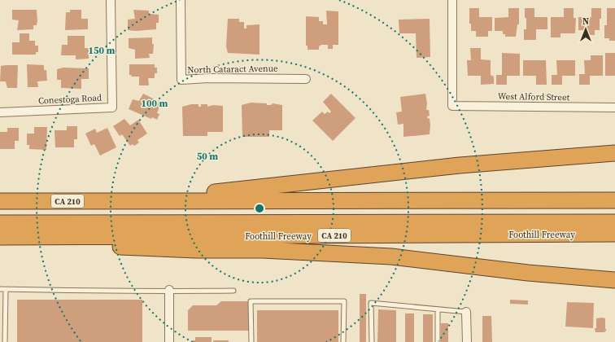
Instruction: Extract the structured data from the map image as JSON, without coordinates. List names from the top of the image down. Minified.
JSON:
{"streets":{"highway":["CA 210","Foothill Freeway"],"street":["North Cataract Avenue","West Alford Street","Conestoga Road"]},"north":"top","rings":["150 m","100 m","50 m"]}
